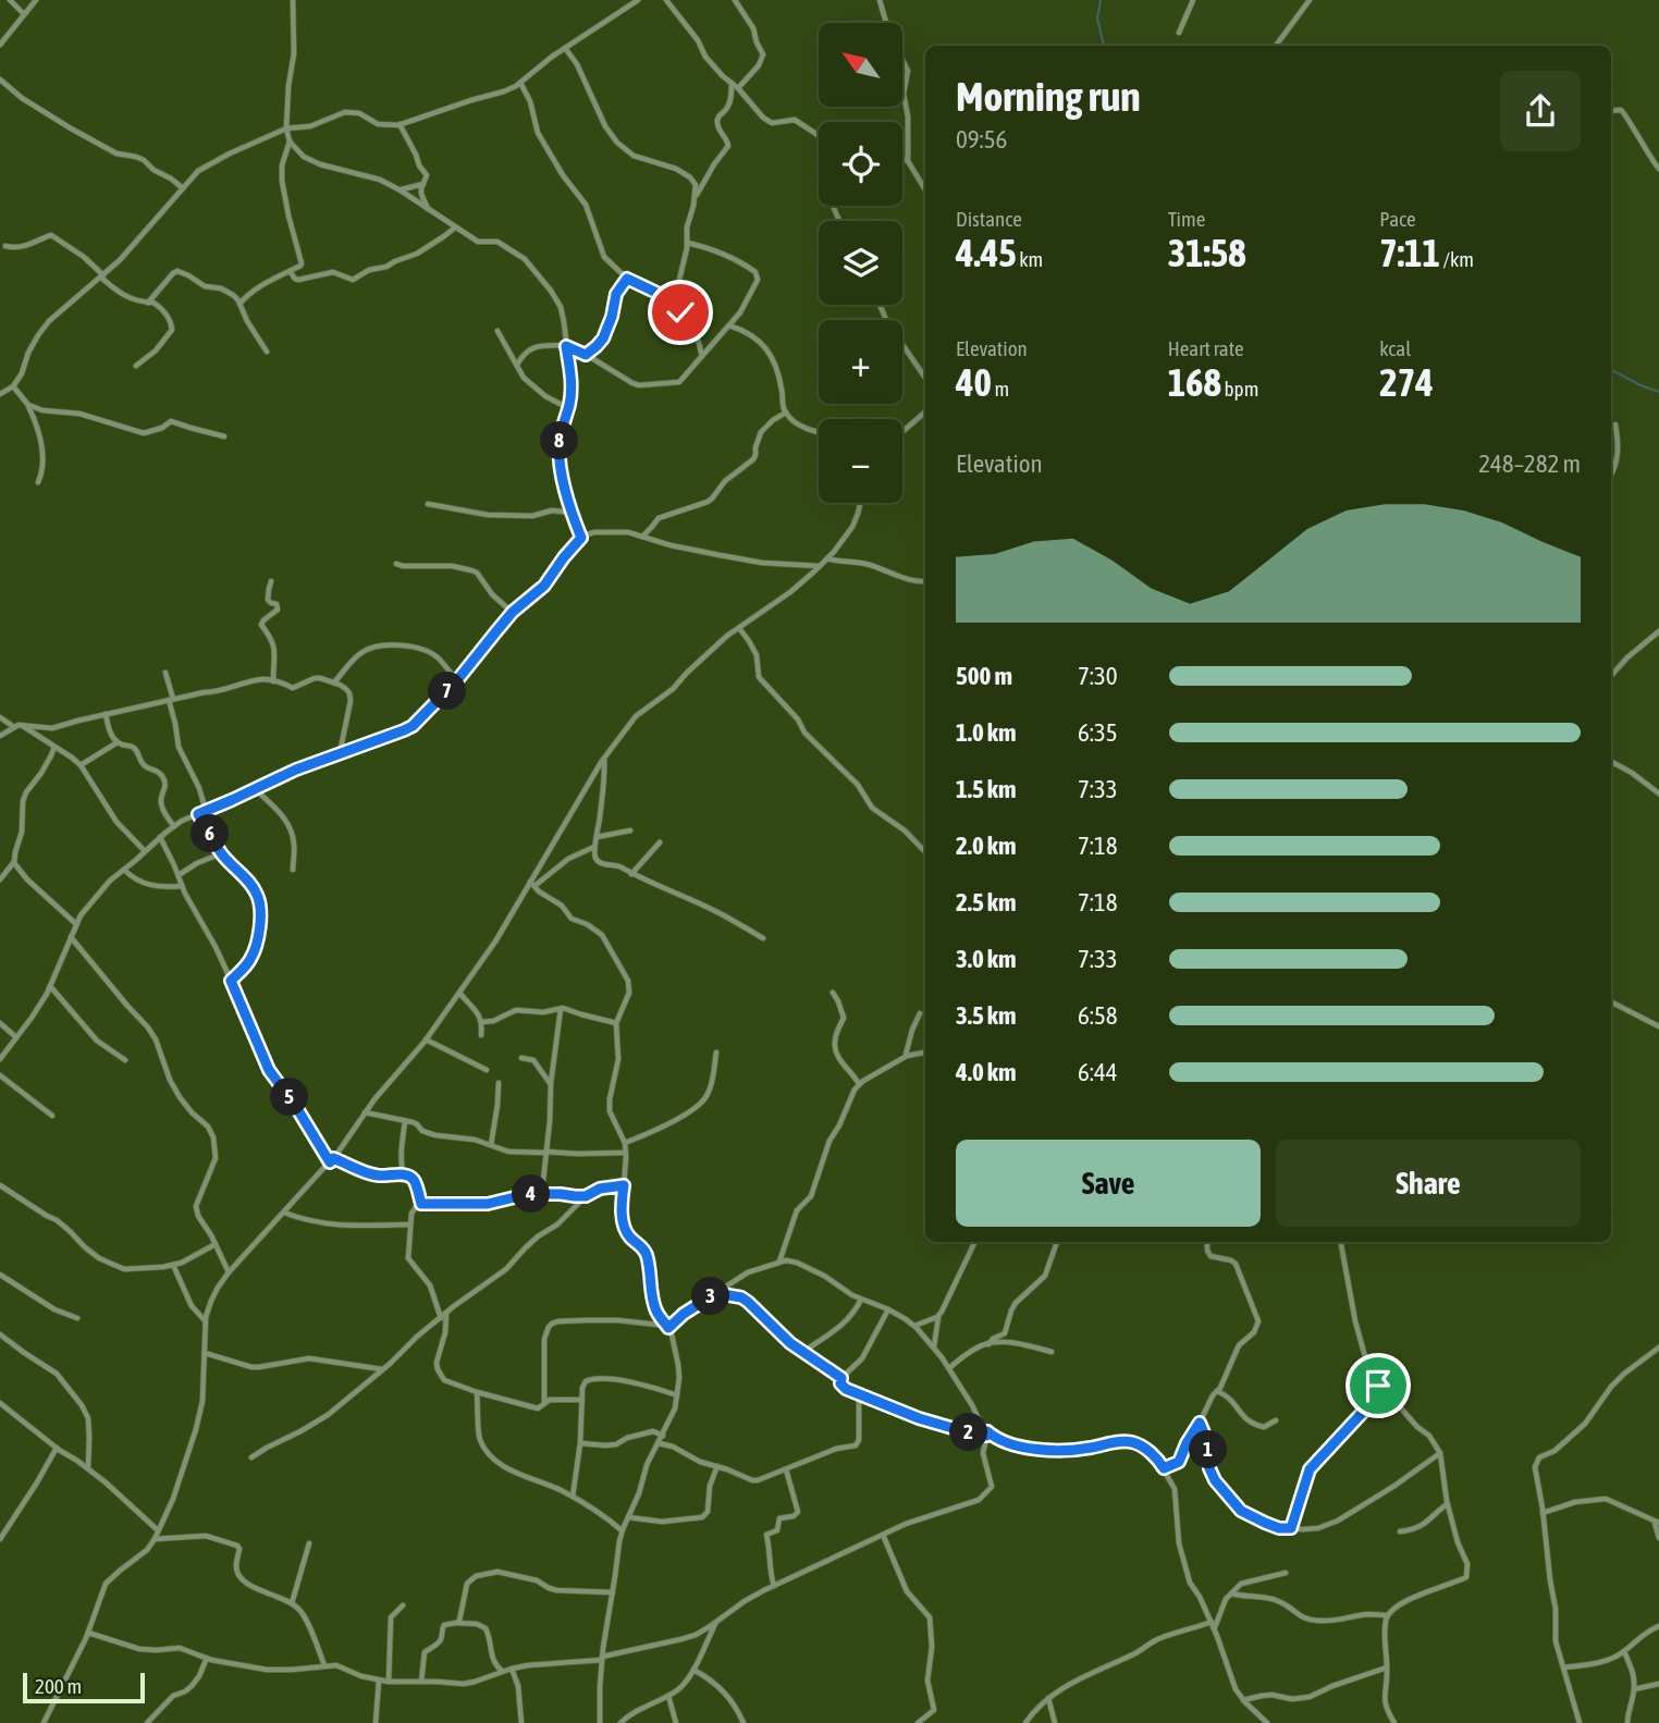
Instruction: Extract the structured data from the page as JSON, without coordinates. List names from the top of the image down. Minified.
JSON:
{"scale_bar":"200 m","north":"top left","page":{"map_buttons":["+","−"],"heading":["Morning run","09:56"],"stats":[["Distance","4.45 km"],["Time","31:58"],["Pace","7:11 /km"],["Elevation","40 m"],["Heart rate","168 bpm"],["kcal","274"]],"pins":["8","7","6","5","4","3","2","1"],"chart":["Elevation","248–282 m"],"list":[{"name":"500 m","note":"7:30"},{"name":"1.0 km","note":"6:35"},{"name":"1.5 km","note":"7:33"},{"name":"2.0 km","note":"7:18"},{"name":"2.5 km","note":"7:18"},{"name":"3.0 km","note":"7:33"},{"name":"3.5 km","note":"6:58"},{"name":"4.0 km","note":"6:44"}],"buttons":["Save","Share"],"scale":"200 m"}}
